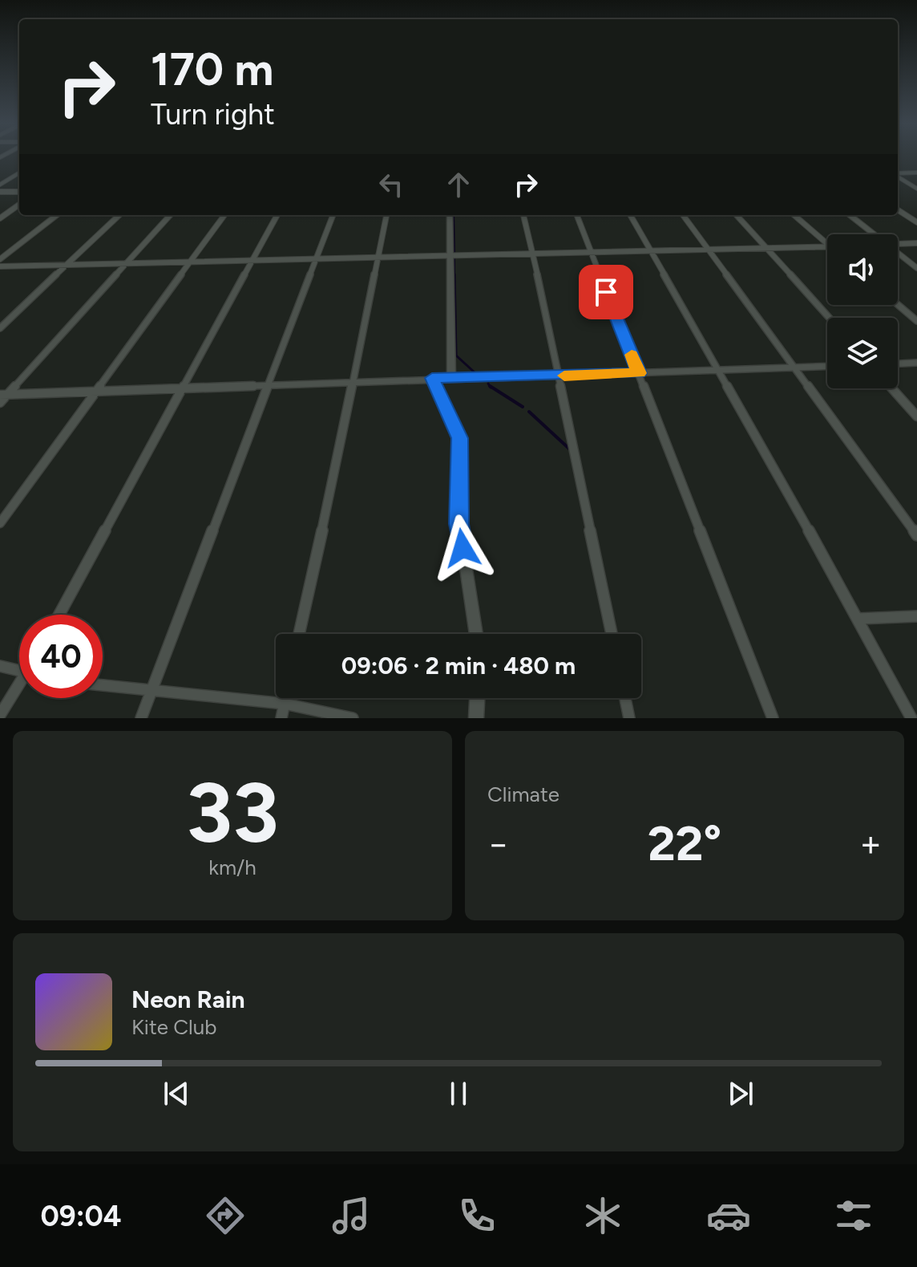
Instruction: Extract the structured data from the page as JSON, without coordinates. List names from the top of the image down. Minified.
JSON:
{"page":{"turn":["170 m","Turn right"],"limit":"40","trip":"09:06 · 2 min · 480 m","tile":[["33","km/h"],"Climate"],"heat":["−","22°","+"],"song":["Neon Rain","Kite Club"],"tabs":"09:04"}}
